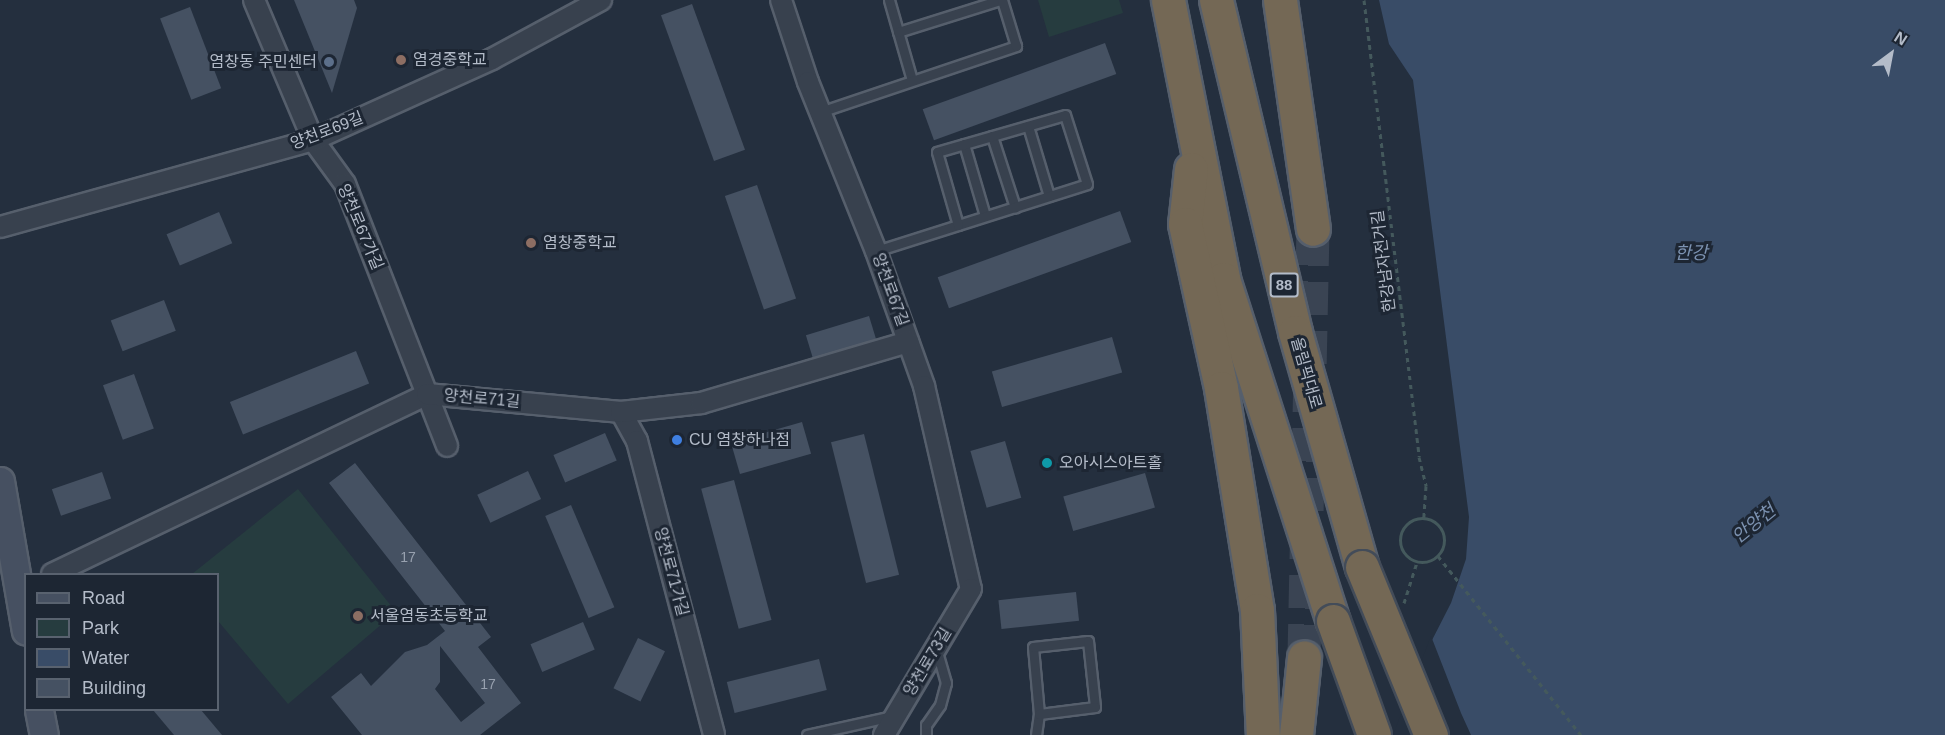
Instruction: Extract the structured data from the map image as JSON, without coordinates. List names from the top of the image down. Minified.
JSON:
{"streets":{"highway":["88","올림픽대로"],"street":["양천로69길","양천로67가길","양천로67길","양천로71길","양천로71가길","양천로73길"],"path":["한강남자전거길"]},"crossings":[["양천로69길","양천로67가길"],["양천로67가길","양천로71길"],["양천로67길","양천로71길"],["양천로67길","양천로73길"],["양천로71길","양천로71가길"]],"water":["한강","안양천"],"places":["염경중학교","염창동 주민센터","염창중학교","CU 염창하나점","오아시스아트홀","서울염동초등학교"],"house_numbers":["17","17"],"legend":["Road","Park","Water","Building"],"north":"top right"}
